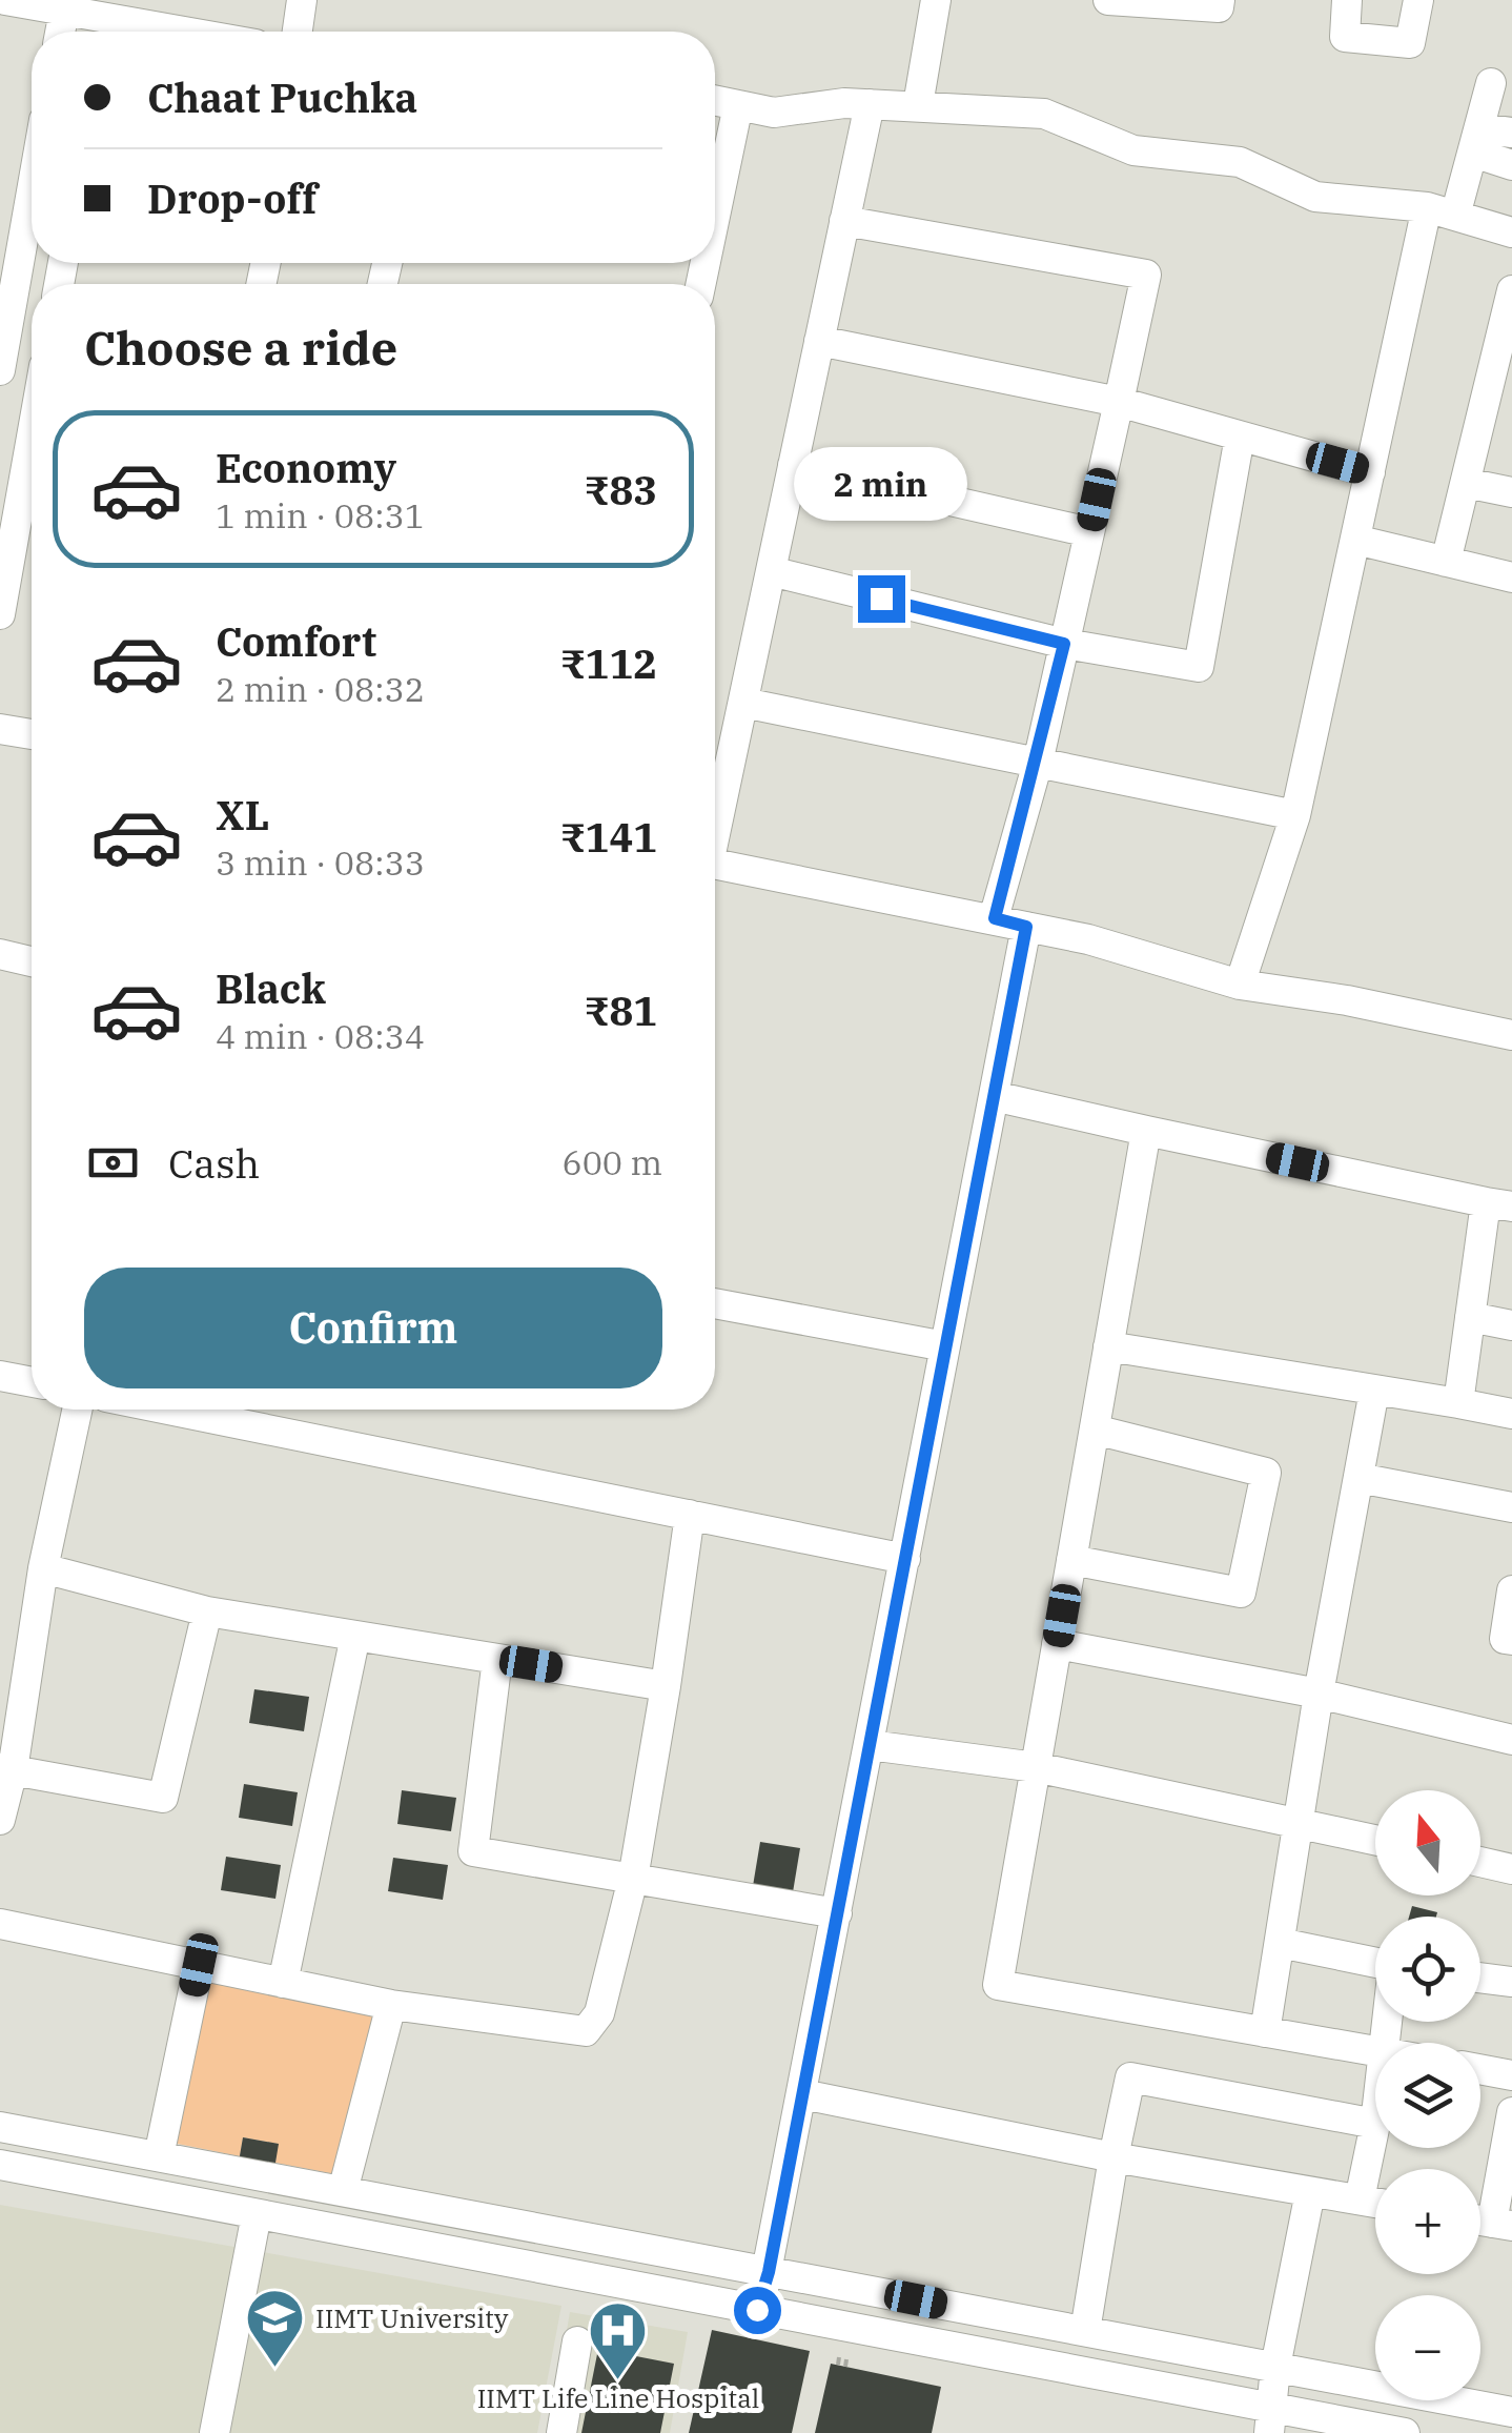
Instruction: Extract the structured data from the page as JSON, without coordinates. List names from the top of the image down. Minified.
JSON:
{"places":{"school or university":["IIMT University"],"hospital":["IIMT Life Line Hospital"]},"north":"top","page":{"banner":["Chaat Puchka","Drop-off"],"heading":"Choose a ride","list":[{"name":"Economy","note":"1 min · 08:31","value":"₹83"},{"name":"Comfort","note":"2 min · 08:32","value":"₹112"},{"name":"XL","note":"3 min · 08:33","value":"₹141"},{"name":"Black","note":"4 min · 08:34","value":"₹81"}],"bubble":"2 min","pay":["Cash","600 m"],"buttons":"Confirm","map_buttons":["+","−"]}}
